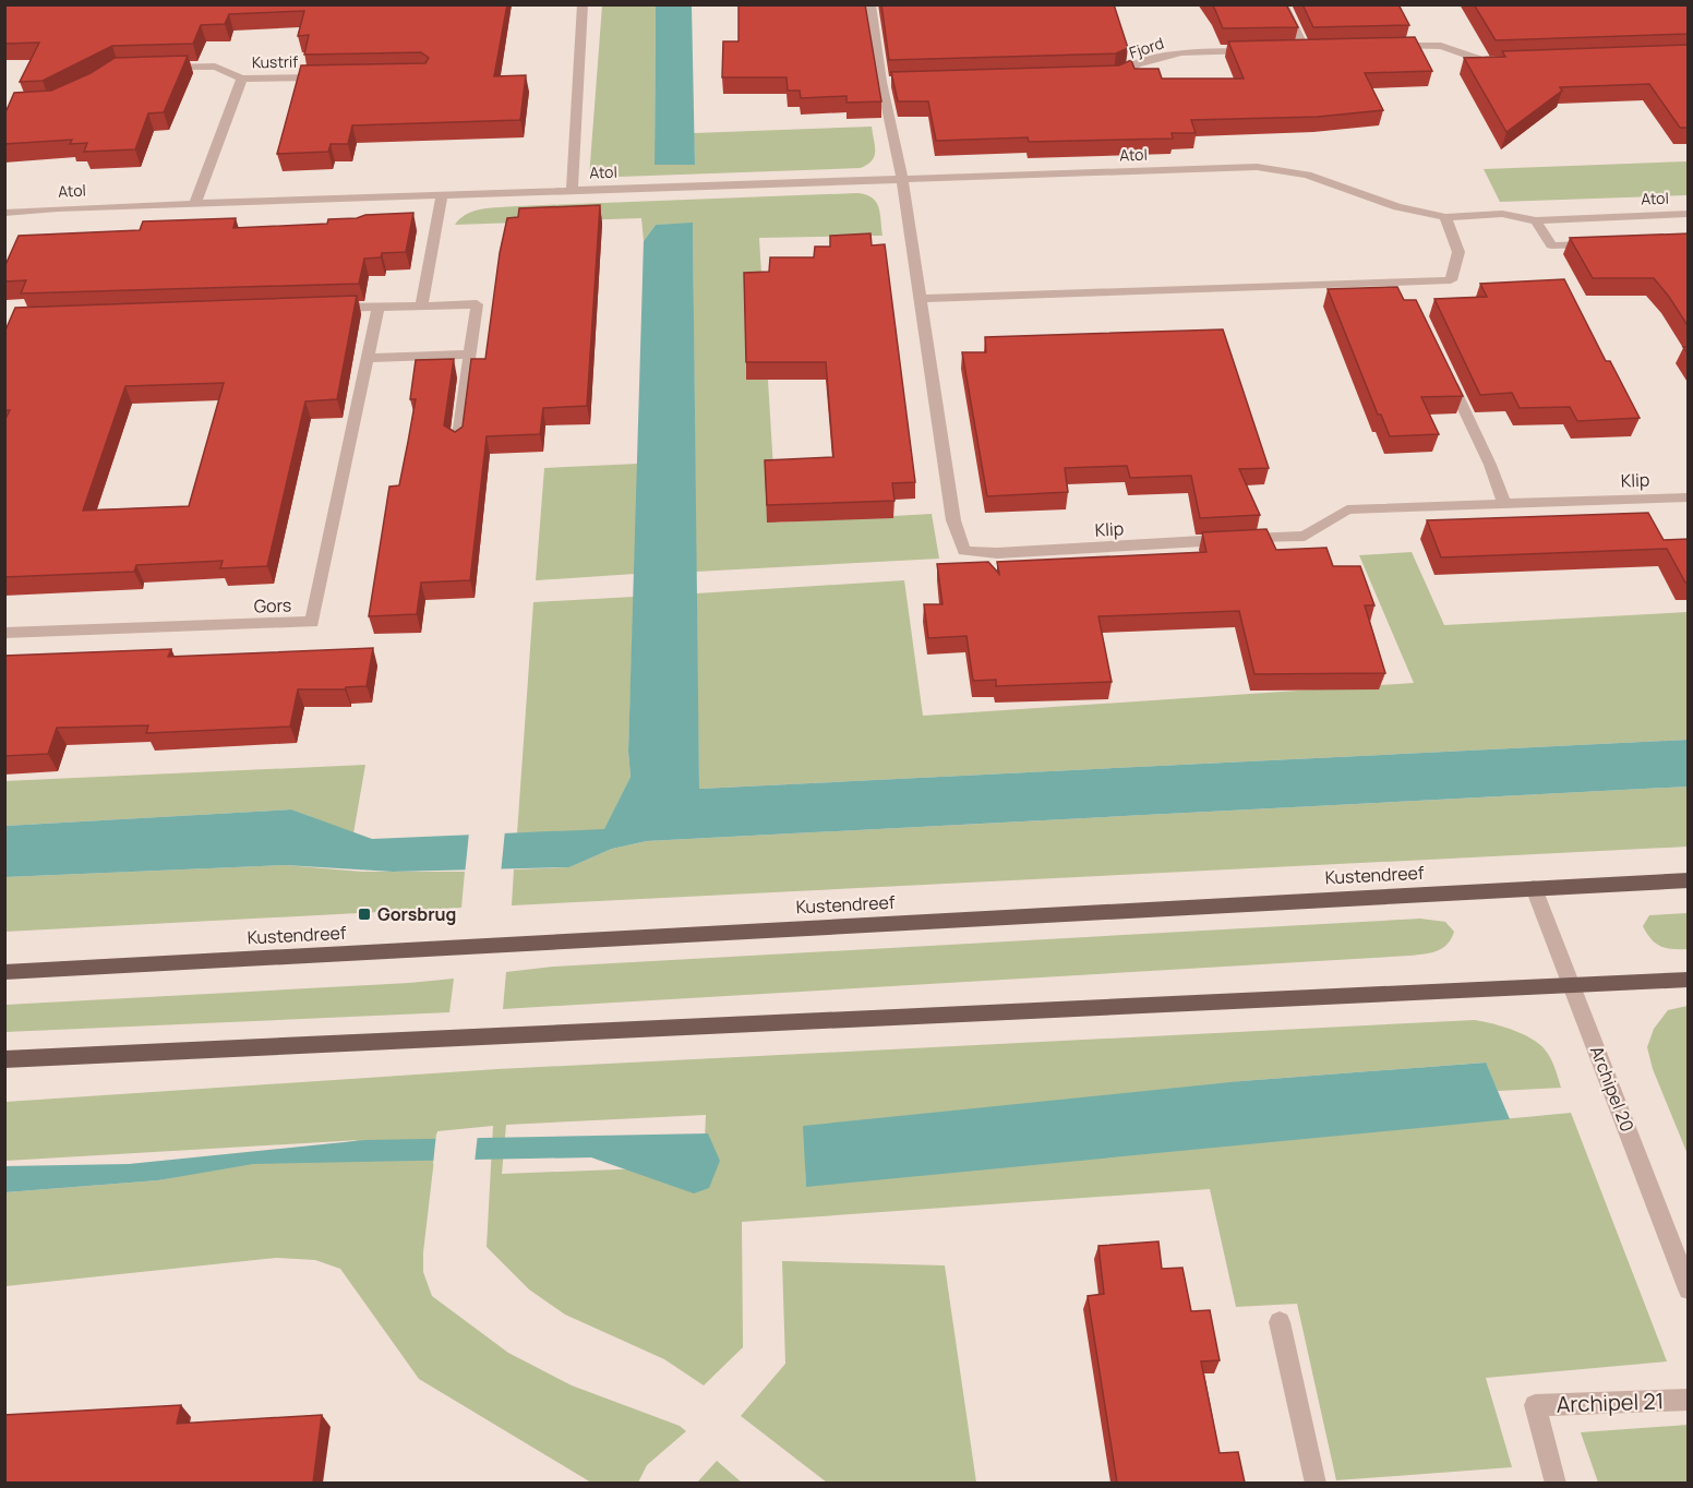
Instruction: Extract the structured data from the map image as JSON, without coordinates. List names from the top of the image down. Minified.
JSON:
{"streets":{"main road":["Kustendreef"],"street":["Fjord","Kustrif","Atol","Klip","Gors","Archipel 20","Archipel 21"]},"crossings":[["Kustrif","Atol"],["Atol","Klip"],["Kustendreef","Archipel 20"]],"places":{"transit":["Gorsbrug"]}}
